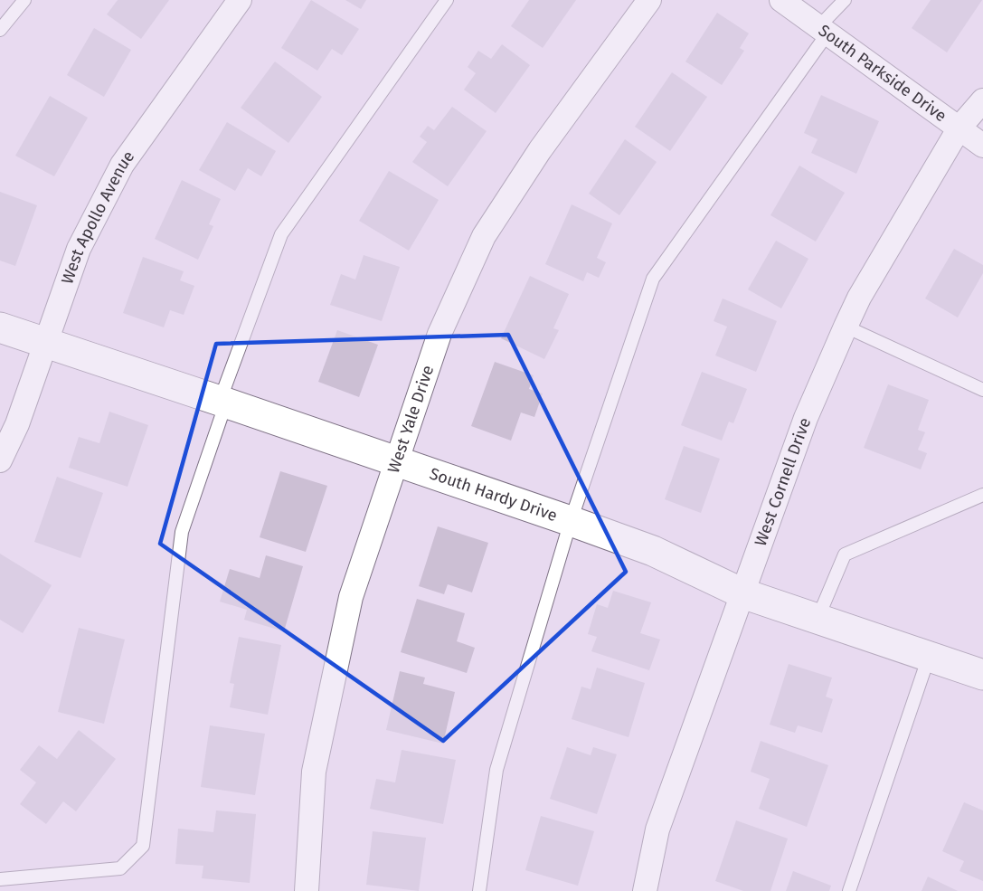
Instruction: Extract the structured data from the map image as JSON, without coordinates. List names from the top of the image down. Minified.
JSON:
{"streets":{"street":["South Parkside Drive","West Apollo Avenue","West Yale Drive","West Cornell Drive","South Hardy Drive"]},"crossings":[["South Parkside Drive","West Cornell Drive"],["West Apollo Avenue","South Hardy Drive"],["West Yale Drive","South Hardy Drive"],["West Cornell Drive","South Hardy Drive"]]}
